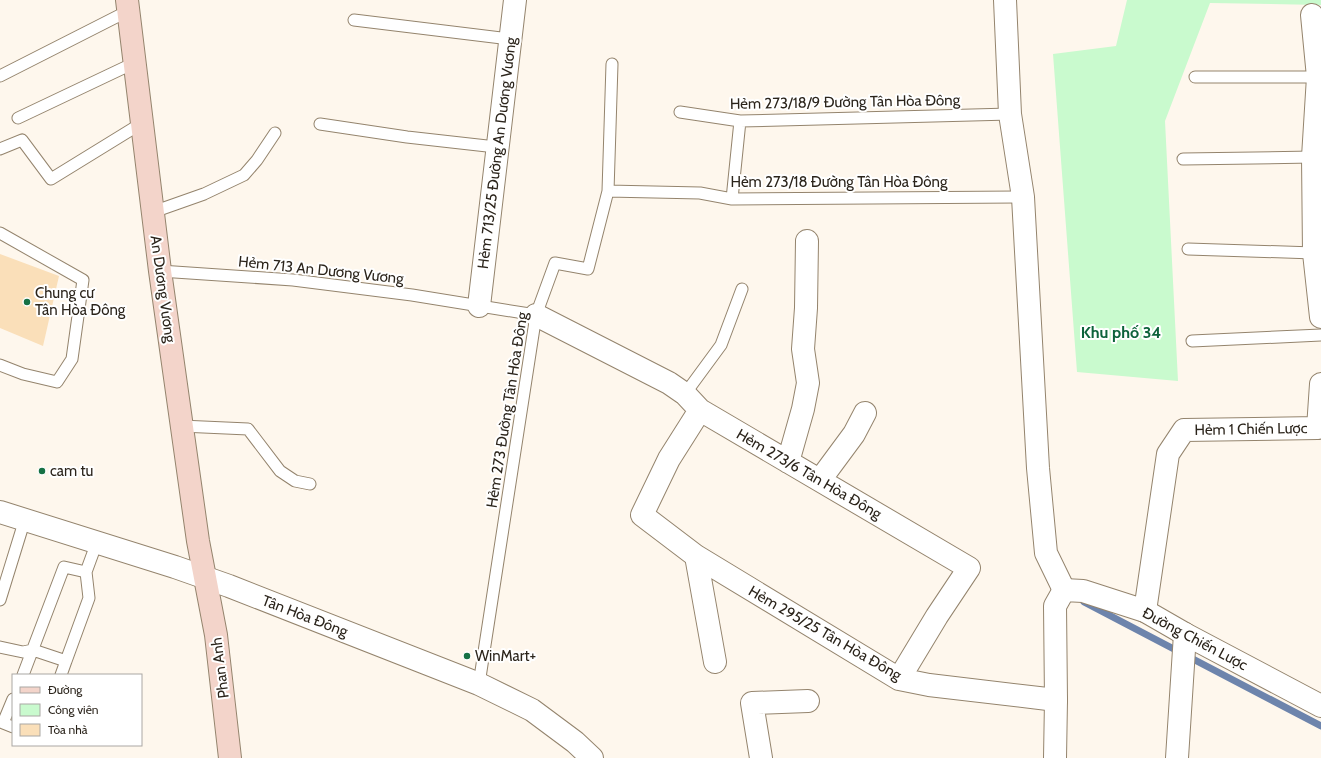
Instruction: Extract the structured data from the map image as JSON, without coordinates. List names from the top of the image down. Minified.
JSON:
{"streets":{"main road":["An Dương Vương","Phan Anh"],"street":["Hẻm 713/25 Đường An Dương Vương","Hẻm 1 Chiến Lược","Hẻm 273/6 Tân Hòa Đông","Tân Hòa Đông","Hẻm 295/25 Tân Hòa Đông","Đường Chiến Lược"],"lane":["Hẻm 273/18/9 Đường Tân Hòa Đông","Hẻm 273/18 Đường Tân Hòa Đông","Hẻm 713 An Dương Vương","Hẻm 273 Đường Tân Hòa Đông"]},"crossings":[["Hẻm 713/25 Đường An Dương Vương","Hẻm 713 An Dương Vương"],["Hẻm 273/18 Đường Tân Hòa Đông","Hẻm 273 Đường Tân Hòa Đông"],["Hẻm 713 An Dương Vương","An Dương Vương"],["Hẻm 713 An Dương Vương","Hẻm 273 Đường Tân Hòa Đông"],["Hẻm 713 An Dương Vương","Hẻm 273/6 Tân Hòa Đông"],["An Dương Vương","Tân Hòa Đông"],["An Dương Vương","Phan Anh"],["Hẻm 273 Đường Tân Hòa Đông","Hẻm 273/6 Tân Hòa Đông"],["Hẻm 273 Đường Tân Hòa Đông","Tân Hòa Đông"],["Hẻm 1 Chiến Lược","Đường Chiến Lược"],["Hẻm 273/6 Tân Hòa Đông","Hẻm 295/25 Tân Hòa Đông"],["Tân Hòa Đông","Phan Anh"]],"districts":["Khu phố 34"],"places":["Chung cư Tân Hòa Đông","cam tu","WinMart+"],"legend":["Đường","Công viên","Tòa nhà"]}
